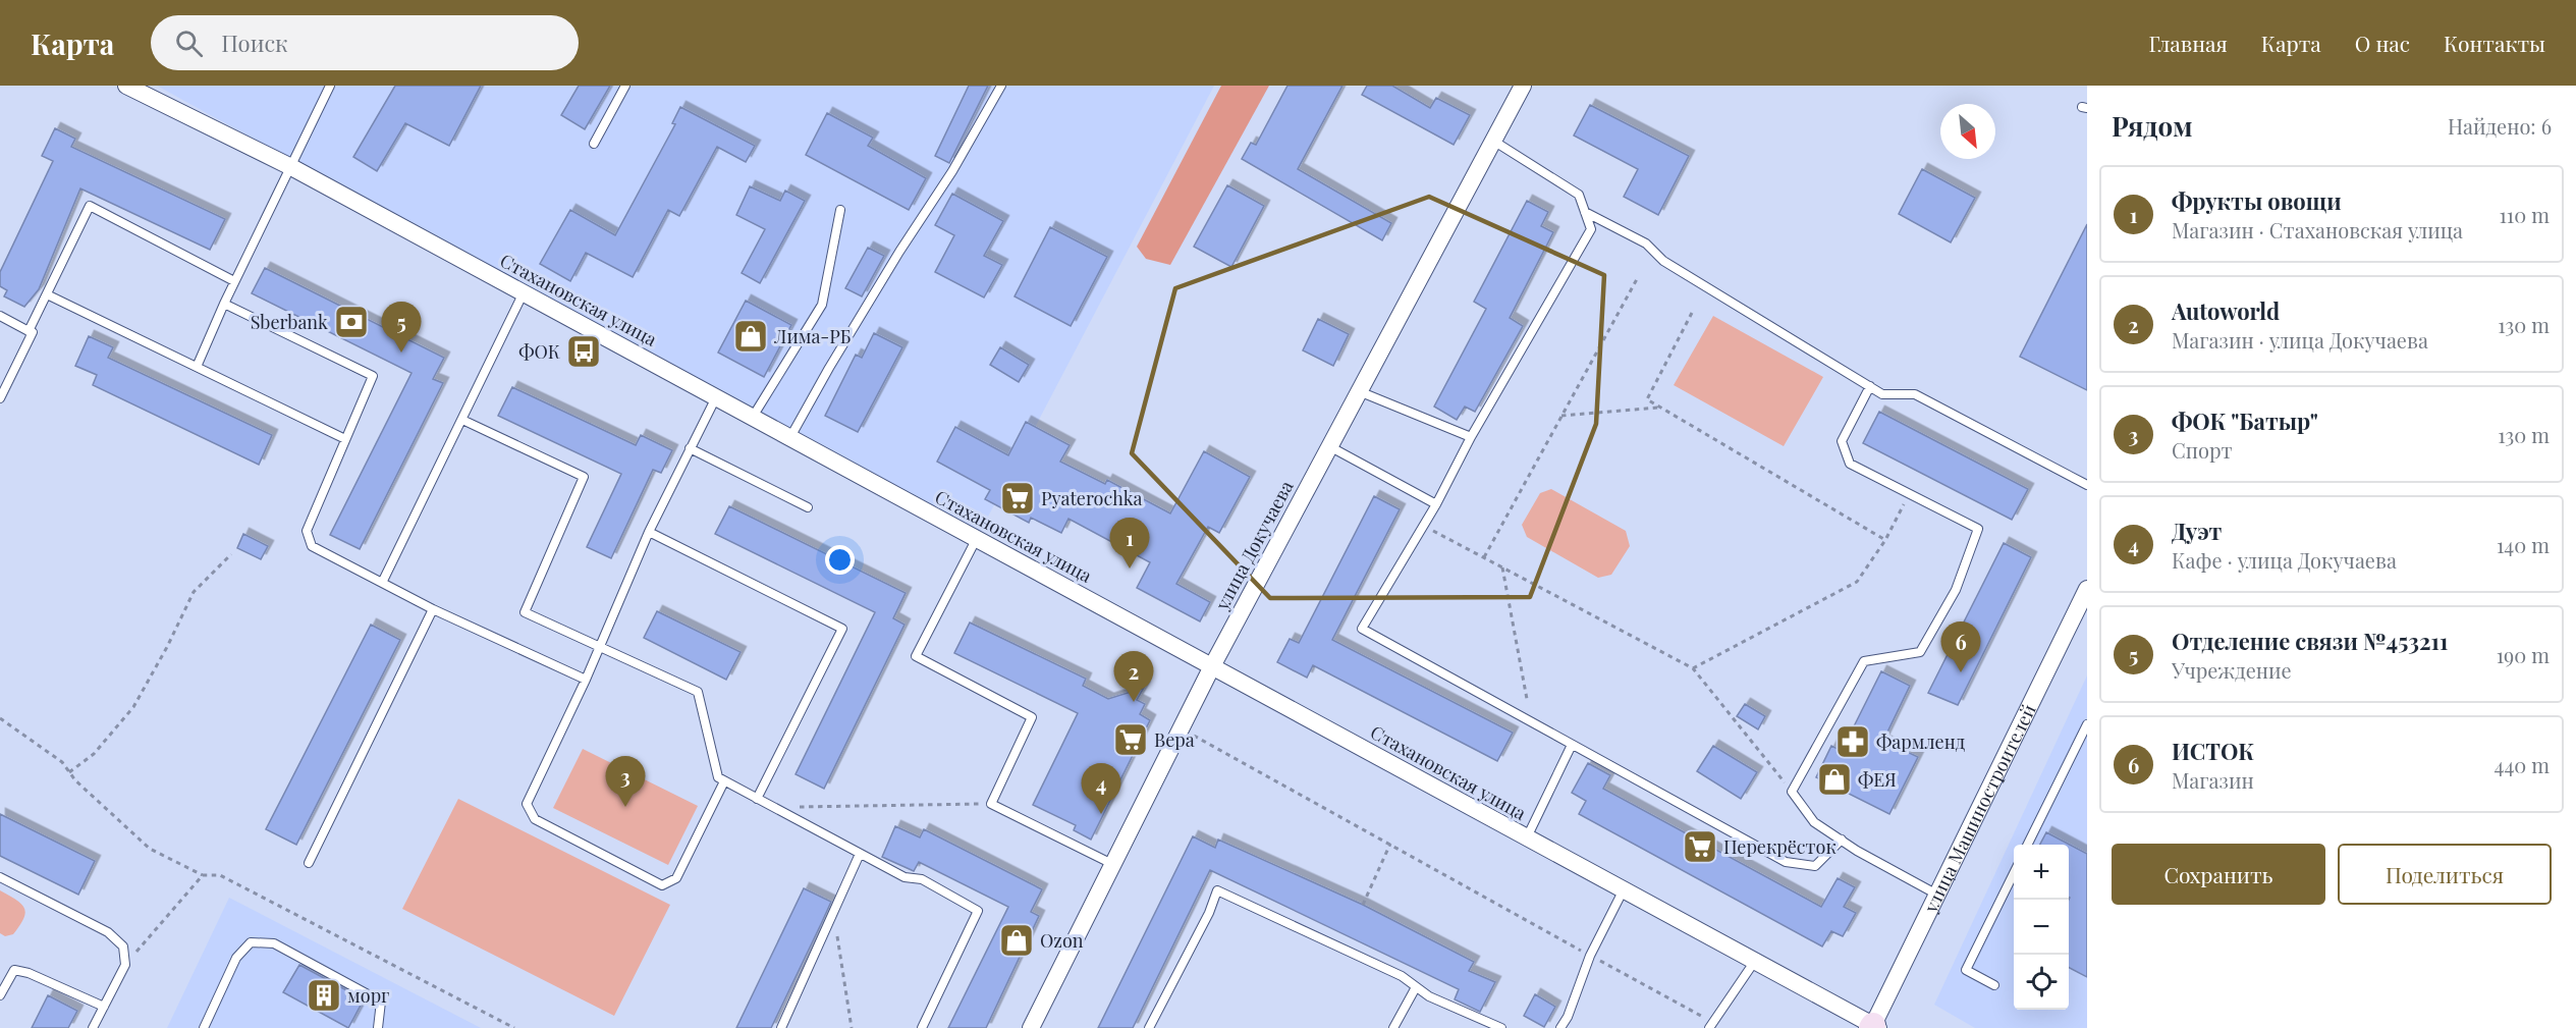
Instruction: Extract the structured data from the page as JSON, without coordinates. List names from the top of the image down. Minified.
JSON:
{"streets":{"street":["Стахановская улица","улица Докучаева","улица Машиностроителей"]},"crossings":[["Стахановская улица","улица Докучаева"],["Стахановская улица","улица Машиностроителей"]],"places":{"bank":["Sberbank"],"shop":["Лима-РБ","ФЕЯ","Ozon"],"bus stop":["ФОК"],"supermarket":["Pyaterochka","Вера","Перекрёсток"],"pharmacy":["Фармленд"],"building":["морг"]},"north":"bottom right","page":{"header":"Карта","search":"Поиск","nav":["Главная","Карта","О нас","Контакты"],"heading":["Рядом","Найдено: 6"],"list":[{"mark":"1","name":"Фрукты овощи","note":"Магазин · Стахановская улица","value":"110 m"},{"mark":"2","name":"Autoworld","note":"Магазин · улица Докучаева","value":"130 m"},{"mark":"3","name":"ФОК \"Батыр\"","note":"Спорт","value":"130 m"},{"mark":"4","name":"Дуэт","note":"Кафе · улица Докучаева","value":"140 m"},{"mark":"5","name":"Отделение связи №453211","note":"Учреждение","value":"190 m"},{"mark":"6","name":"ИСТОК","note":"Магазин","value":"440 m"}],"pins":["5","1","6","2","3","4"],"buttons":["Сохранить","Поделиться"],"map_buttons":["+","−"]}}
